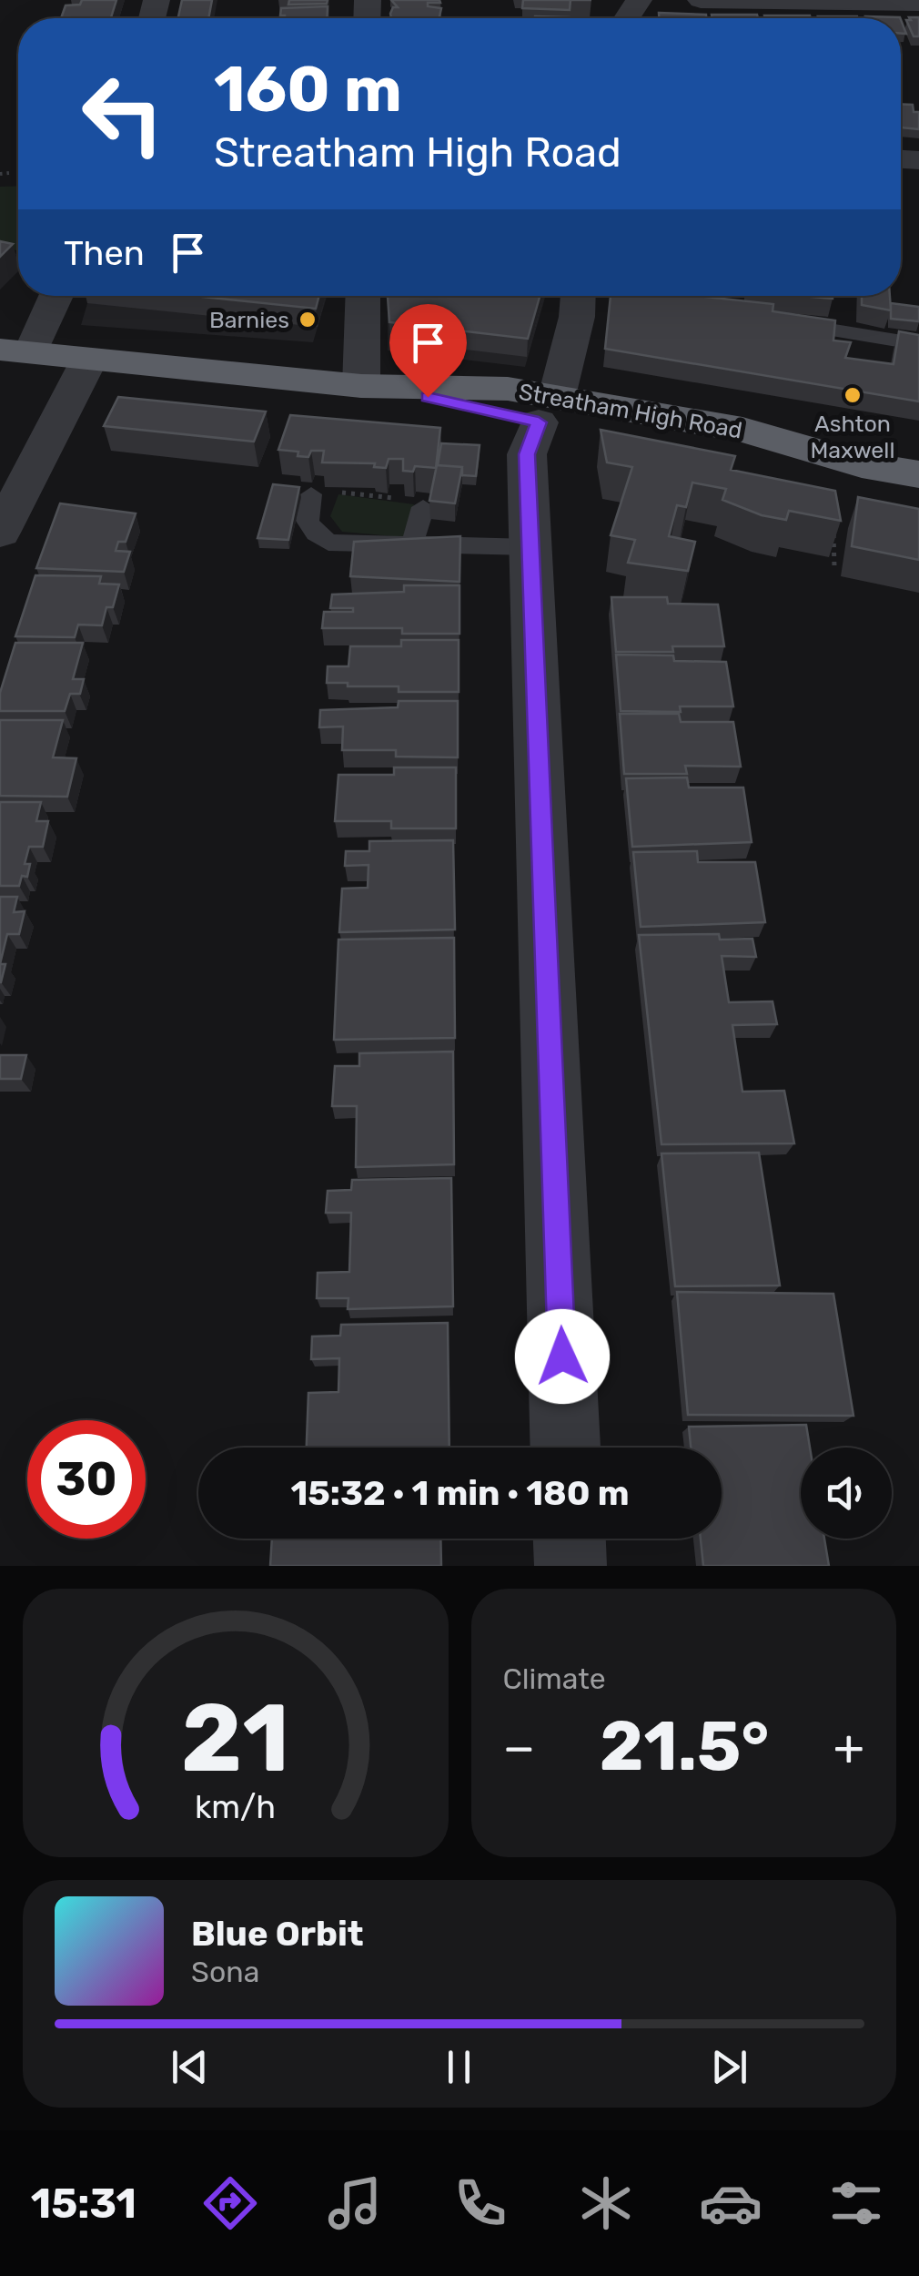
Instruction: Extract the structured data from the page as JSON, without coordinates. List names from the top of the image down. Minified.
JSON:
{"streets":{"highway":["Streatham High Road"]},"places":["Barnies","Ashton Maxwell"],"page":{"turn":["160 m","Streatham High Road"],"then":"Then","limit":"30","trip":"15:32 · 1 min · 180 m","tile":"Climate","heat":["−","21.5°","+"],"song":["Blue Orbit","Sona"],"tabs":"15:31","gauge":["21","km/h"]}}
